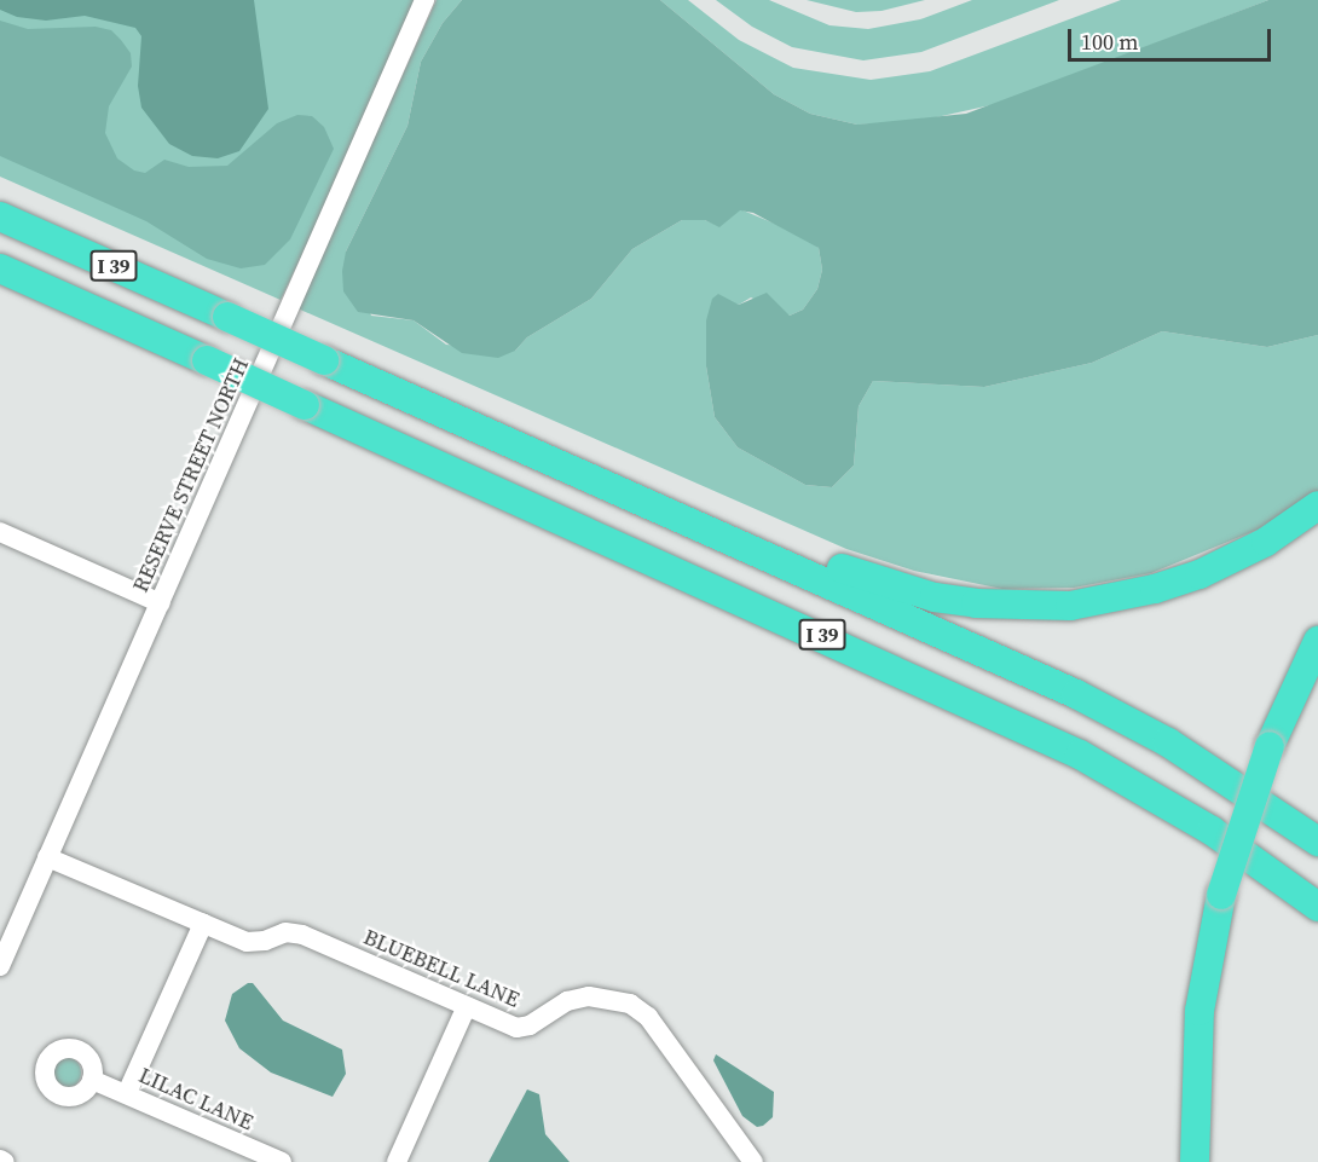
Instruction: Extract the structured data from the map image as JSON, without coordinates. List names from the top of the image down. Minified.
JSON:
{"streets":{"highway":["I 39"],"street":["RESERVE STREET NORTH","BLUEBELL LANE","LILAC LANE"]},"crossings":[["RESERVE STREET NORTH","BLUEBELL LANE"]],"scale_bar":"100 m"}
